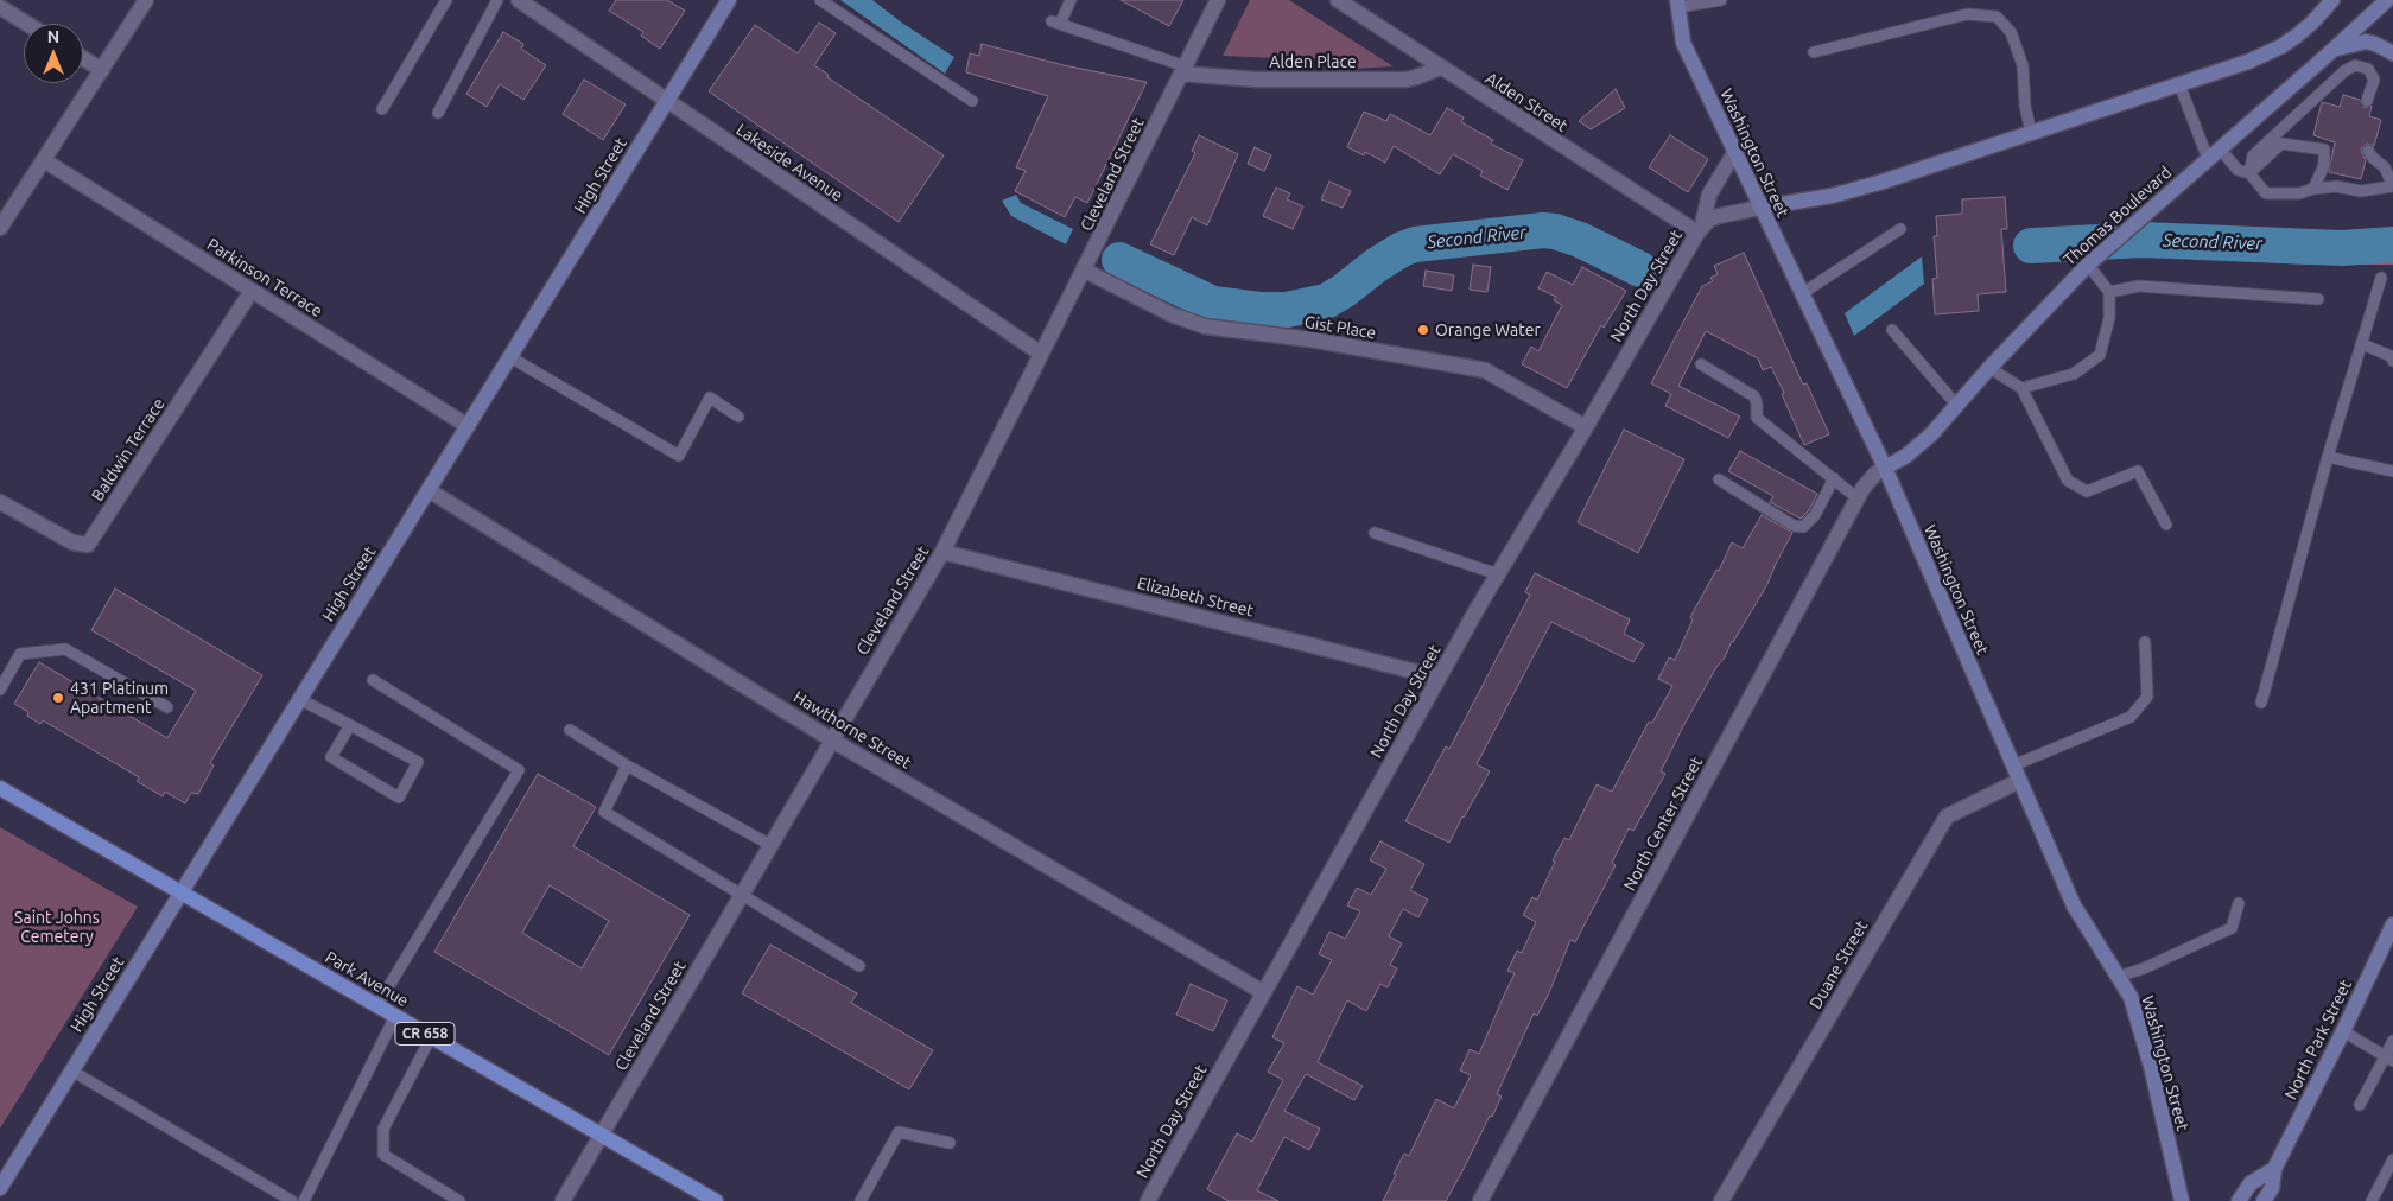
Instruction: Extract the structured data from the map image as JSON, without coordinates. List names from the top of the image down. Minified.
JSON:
{"streets":{"main road":["Washington Street","High Street","Thomas Boulevard","Park Avenue","CR 658","North Park Street"],"street":["Alden Place","Alden Street","Lakeside Avenue","Cleveland Street","Parkinson Terrace","North Day Street","Gist Place","Baldwin Terrace","Elizabeth Street","Hawthorne Street","North Center Street","Duane Street"]},"crossings":[["Alden Place","Alden Street"],["Alden Place","Cleveland Street"],["Alden Street","North Day Street"],["Washington Street","Thomas Boulevard"],["Washington Street","North Day Street"],["Washington Street","North Center Street"],["Washington Street","Duane Street"],["Lakeside Avenue","Cleveland Street"],["Lakeside Avenue","High Street"],["Cleveland Street","Gist Place"],["Cleveland Street","Elizabeth Street"],["Cleveland Street","Hawthorne Street"],["Cleveland Street","Park Avenue"],["High Street","Parkinson Terrace"],["High Street","Hawthorne Street"],["High Street","Park Avenue"],["Thomas Boulevard","North Center Street"],["Parkinson Terrace","Baldwin Terrace"],["North Day Street","Gist Place"],["North Day Street","Elizabeth Street"],["North Day Street","Hawthorne Street"]],"water":["Second River"],"parks":["Saint Johns Cemetery"],"places":["Orange Water","431 Platinum Apartment"],"north":"top"}
